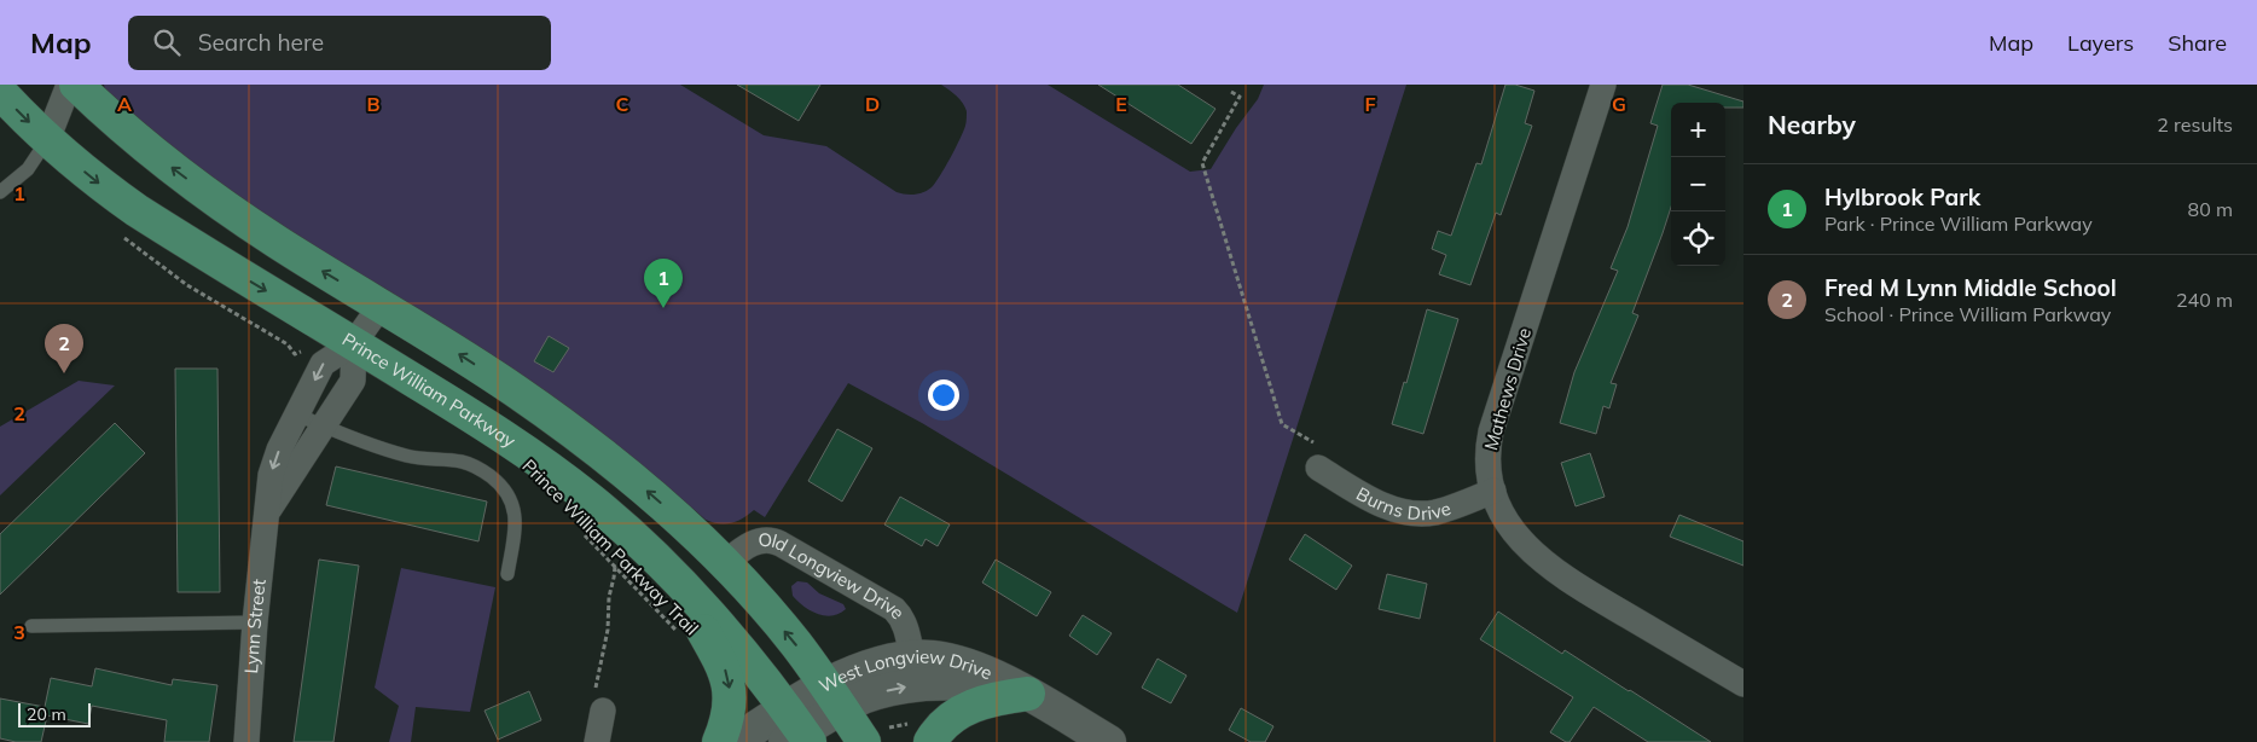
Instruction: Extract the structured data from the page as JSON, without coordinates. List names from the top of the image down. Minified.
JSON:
{"streets":{"main road":["Prince William Parkway"],"street":["Mathews Drive","Burns Drive","Old Longview Drive","Lynn Street","West Longview Drive"],"path":["Prince William Parkway Trail"]},"crossings":[["Mathews Drive","Burns Drive"],["Prince William Parkway","Lynn Street"],["Prince William Parkway","West Longview Drive"],["Old Longview Drive","West Longview Drive"]],"scale_bar":"20 m","page":{"header":"Map","search":"Search here","nav":["Map","Layers","Share"],"heading":["Nearby","2 results"],"map_buttons":["+","−"],"list":[{"mark":"1","name":"Hylbrook Park","note":"Park · Prince William Parkway","value":"80 m"},{"mark":"2","name":"Fred M Lynn Middle School","note":"School · Prince William Parkway","value":"240 m"}],"pins":["1","2"],"scale":"20 m"},"grid":{"columns":["A","B","C","D","E","F","G"],"rows":["1","2","3"]}}
